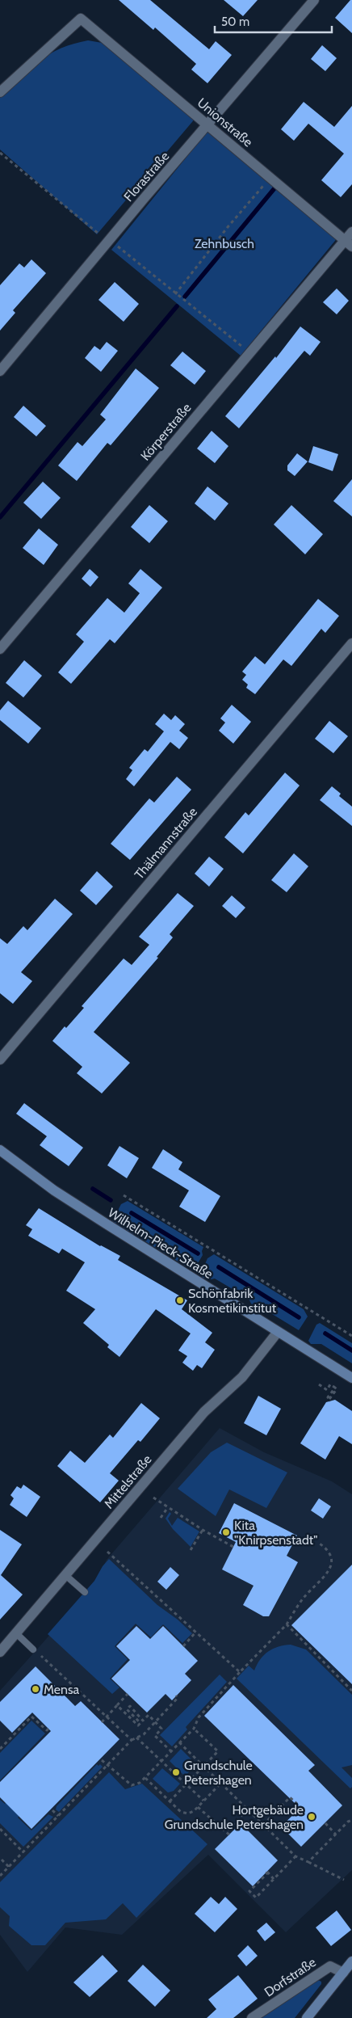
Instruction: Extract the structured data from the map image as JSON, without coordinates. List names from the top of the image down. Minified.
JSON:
{"streets":{"street":["Unionstraße","Florastraße","Körperstraße","Thälmannstraße","Wilhelm-Pieck-Straße","Mittelstraße","Dorfstraße"]},"crossings":[["Unionstraße","Florastraße"],["Unionstraße","Körperstraße"],["Wilhelm-Pieck-Straße","Mittelstraße"]],"parks":["Zehnbusch"],"places":["Schönfabrik Kosmetikinstitut","Kita \"Knirpsenstadt\"","Mensa","Grundschule Petershagen","Hortgebäude Grundschule Petershagen"],"scale_bar":"50 m"}
